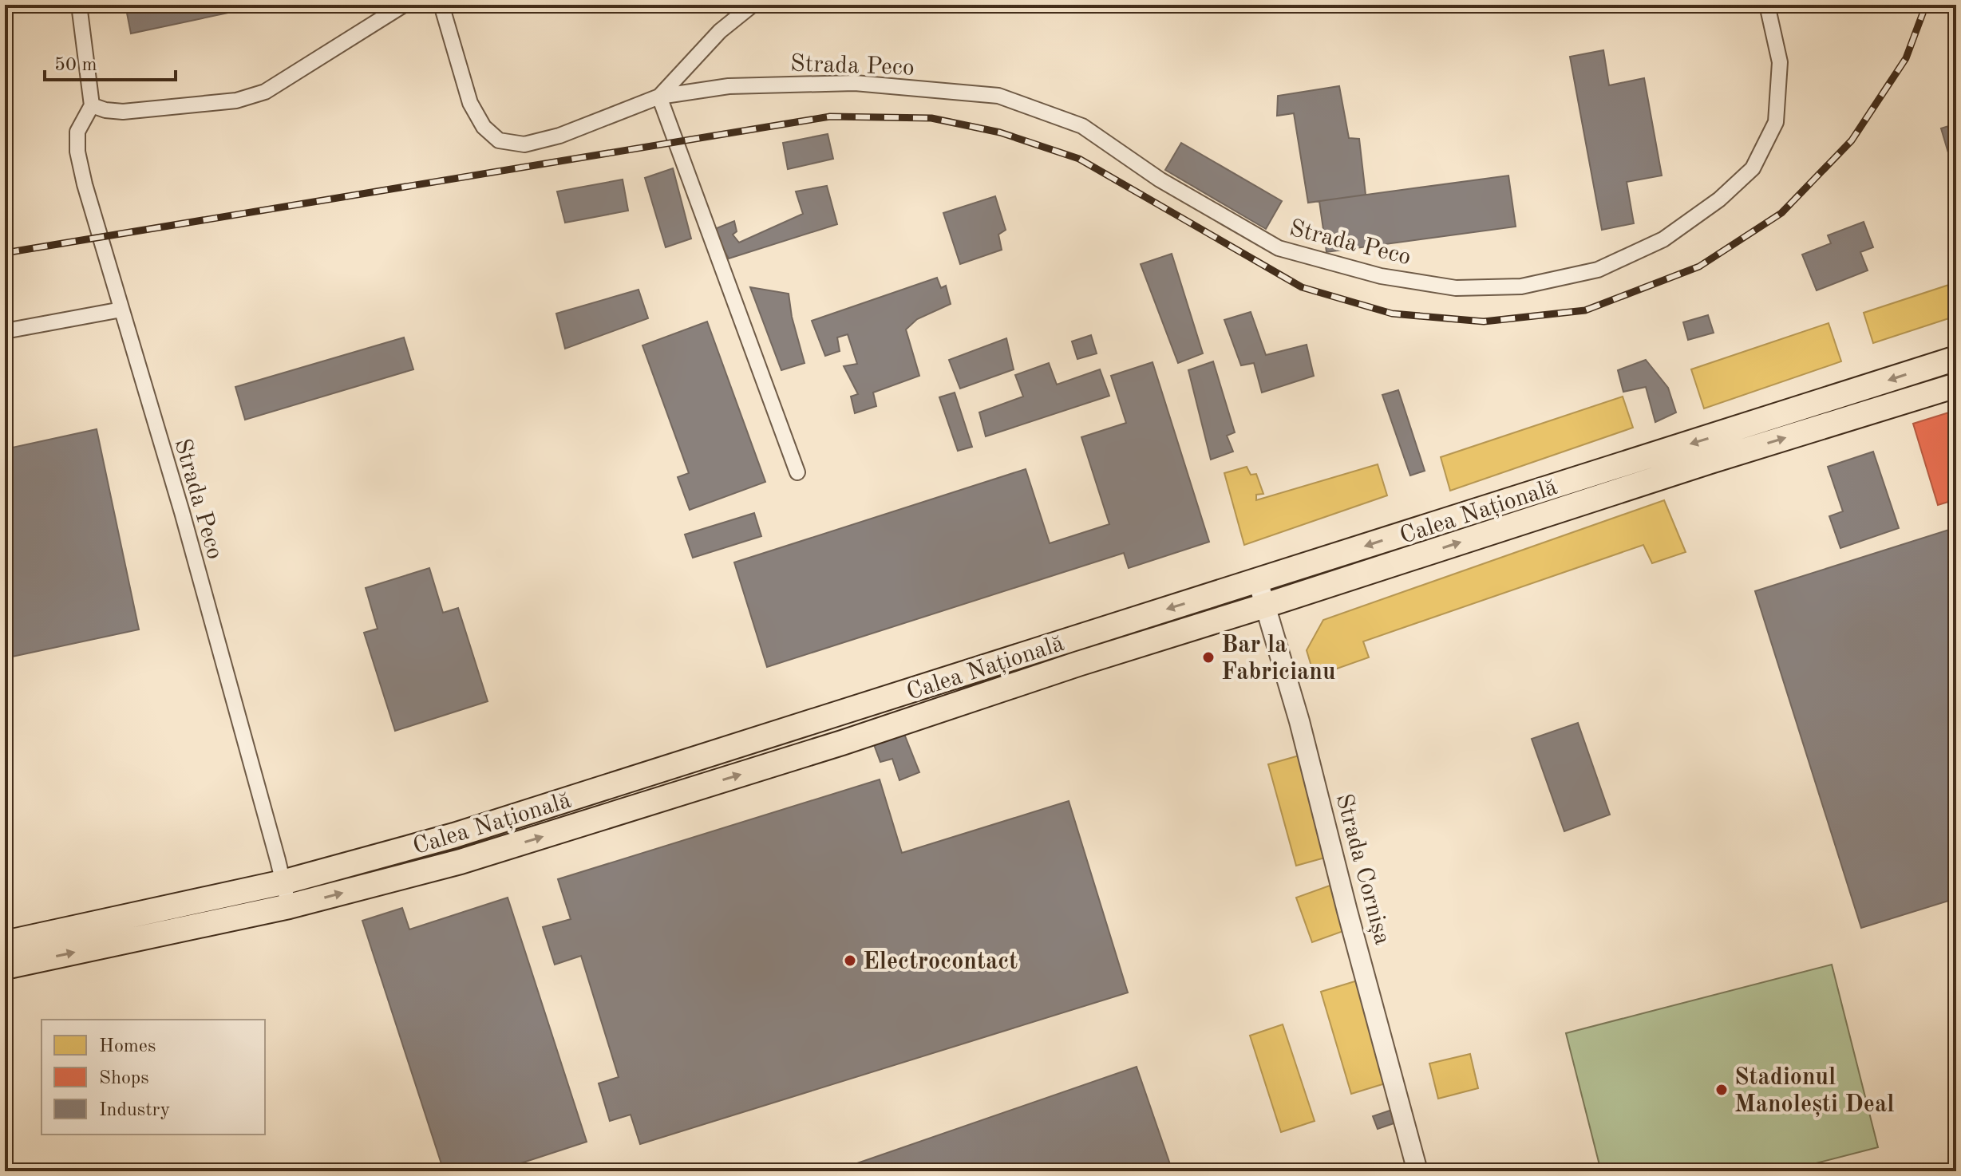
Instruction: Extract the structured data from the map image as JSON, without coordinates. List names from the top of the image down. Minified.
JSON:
{"streets":{"main road":["Calea Națională"],"street":["Strada Peco","Strada Cornișa"]},"crossings":[["Strada Peco","Calea Națională"],["Calea Națională","Strada Cornișa"]],"places":["Bar la Fabricianu","Electrocontact","Stadionul Manolești Deal"],"legend":["Homes","Shops","Industry"],"scale_bar":"50 m"}
